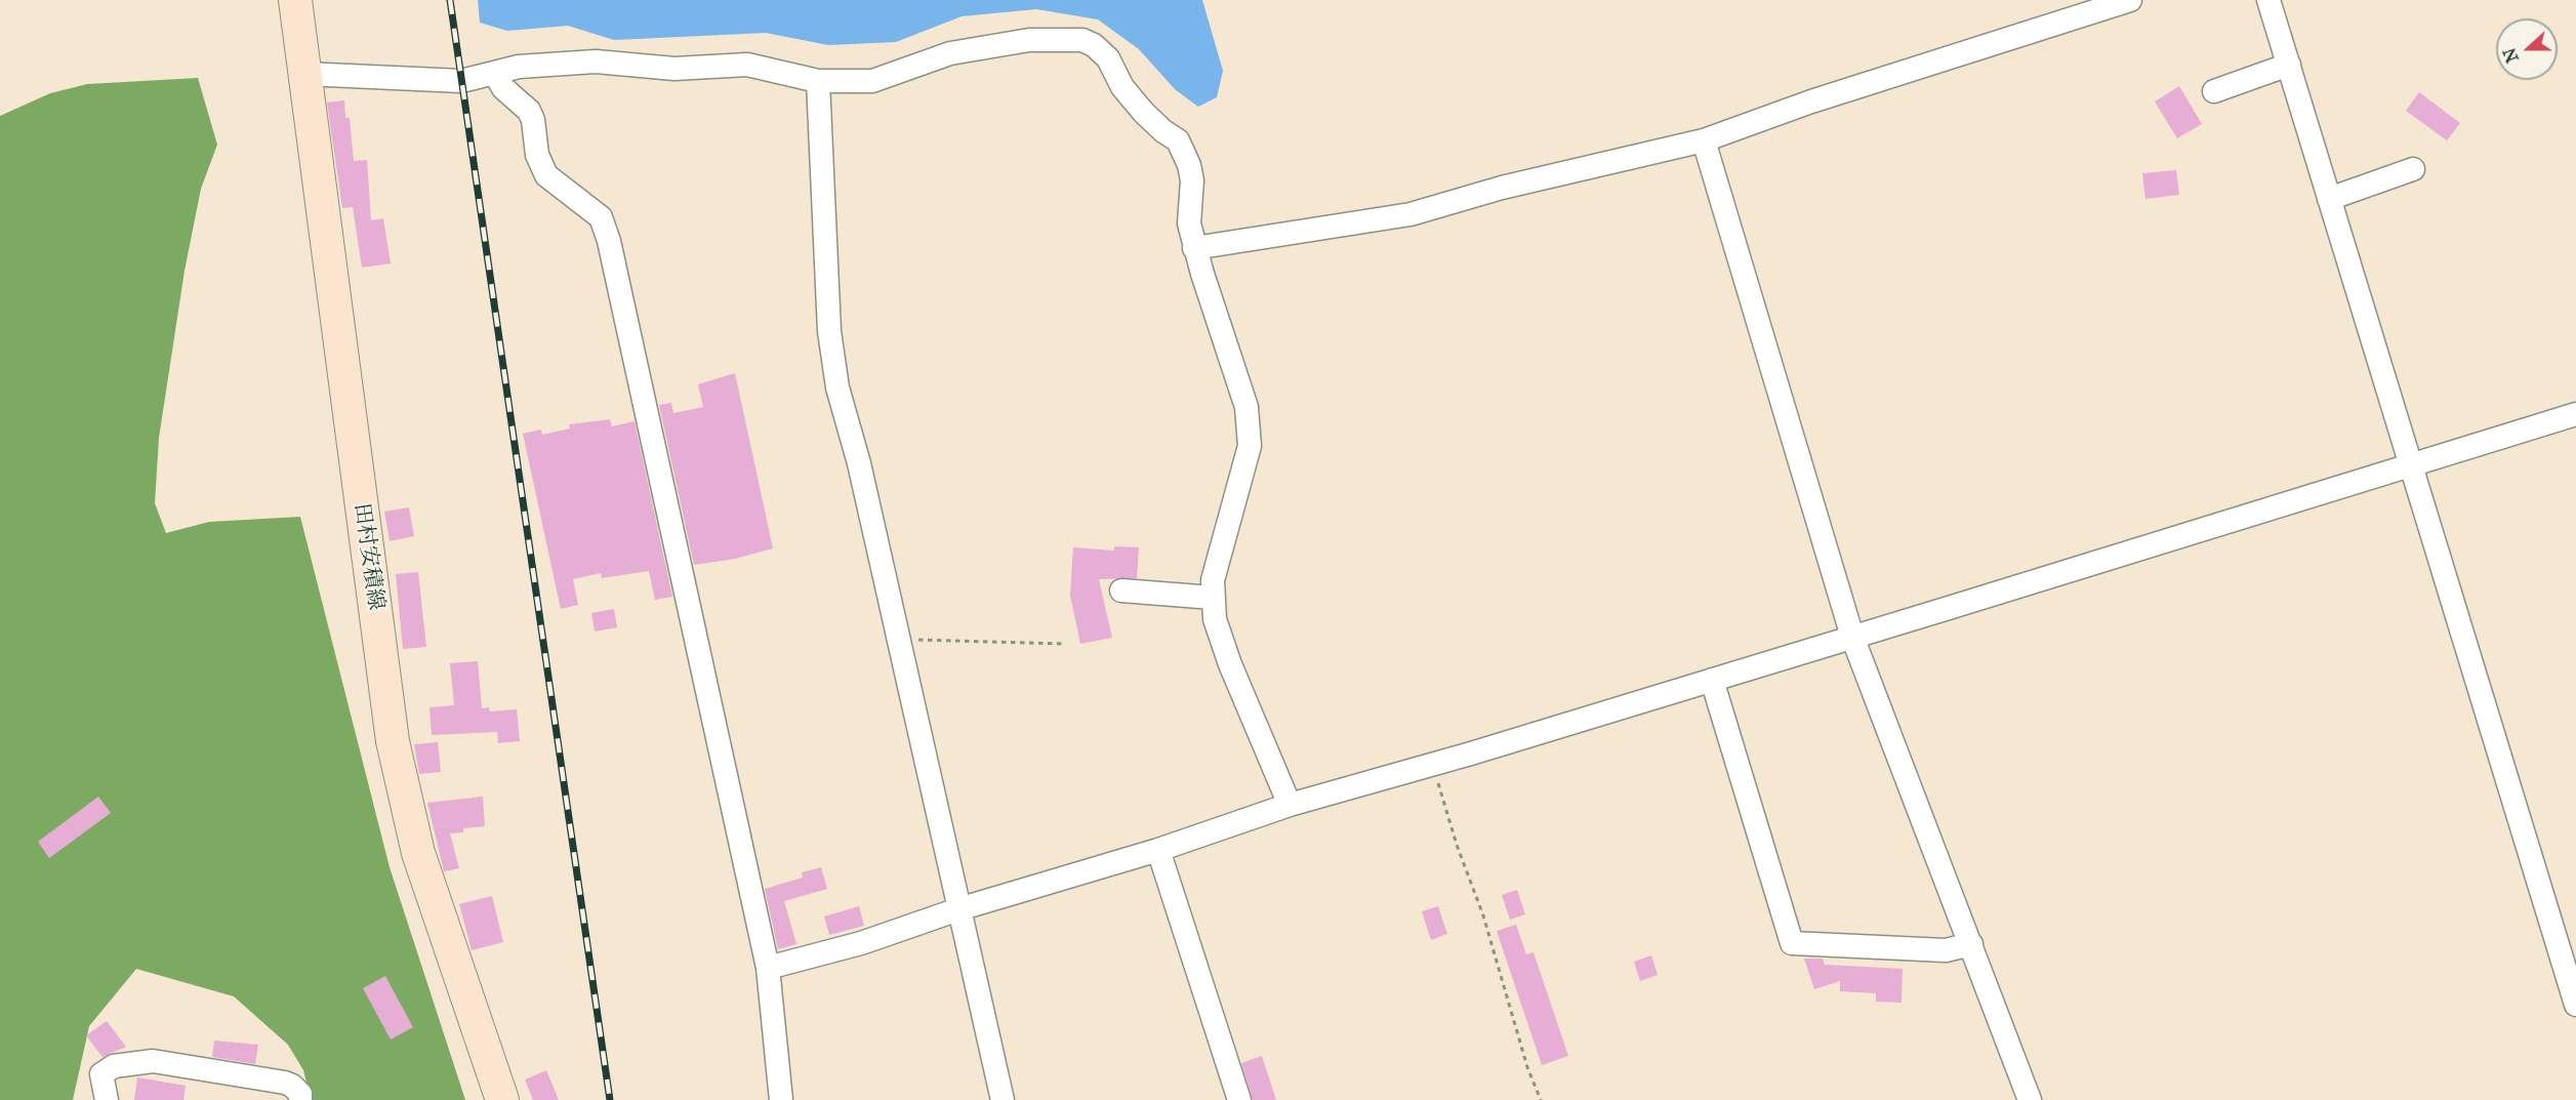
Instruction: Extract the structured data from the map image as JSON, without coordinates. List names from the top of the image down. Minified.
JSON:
{"streets":{"main road":["田村安積線"]},"north":"left"}
